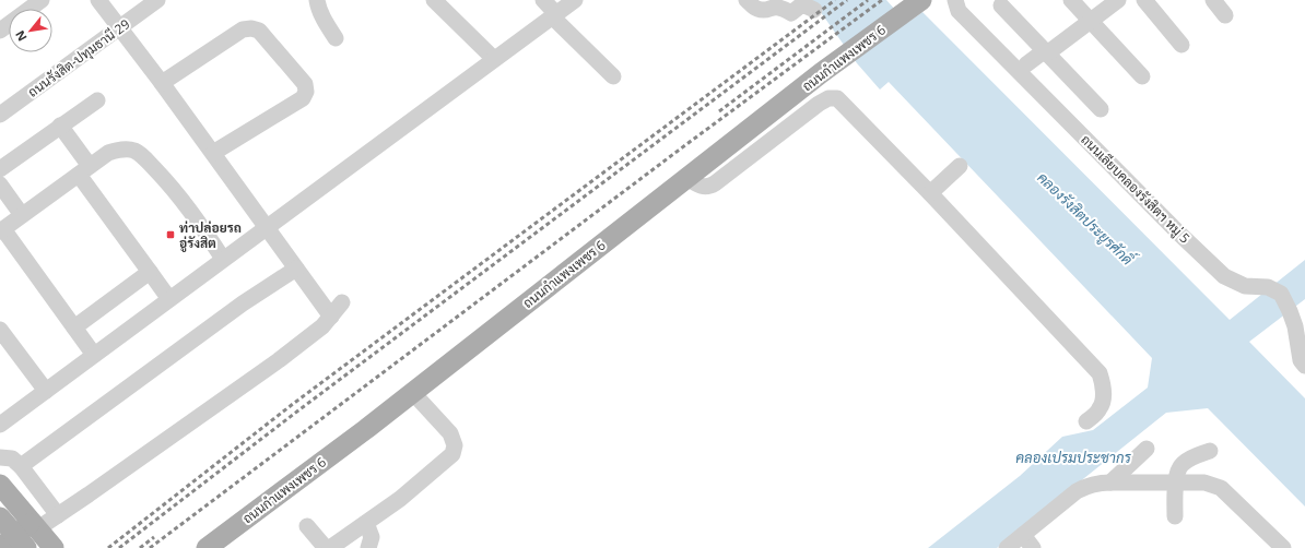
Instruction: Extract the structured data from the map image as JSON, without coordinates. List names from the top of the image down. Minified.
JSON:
{"streets":{"main road":["ถนนกำแพงเพชร 6"],"street":["ถนนรังสิต-ปทุมธานี 29","ถนนเลียบคลองรังสิตฯ หมู่ 5"]},"water":["คลองรังสิตประยูรศักดิ์","คลองเปรมประชากร"],"places":{"transit":["ท่าปล่อยรถ อู่รังสิต"]},"north":"bottom left"}
